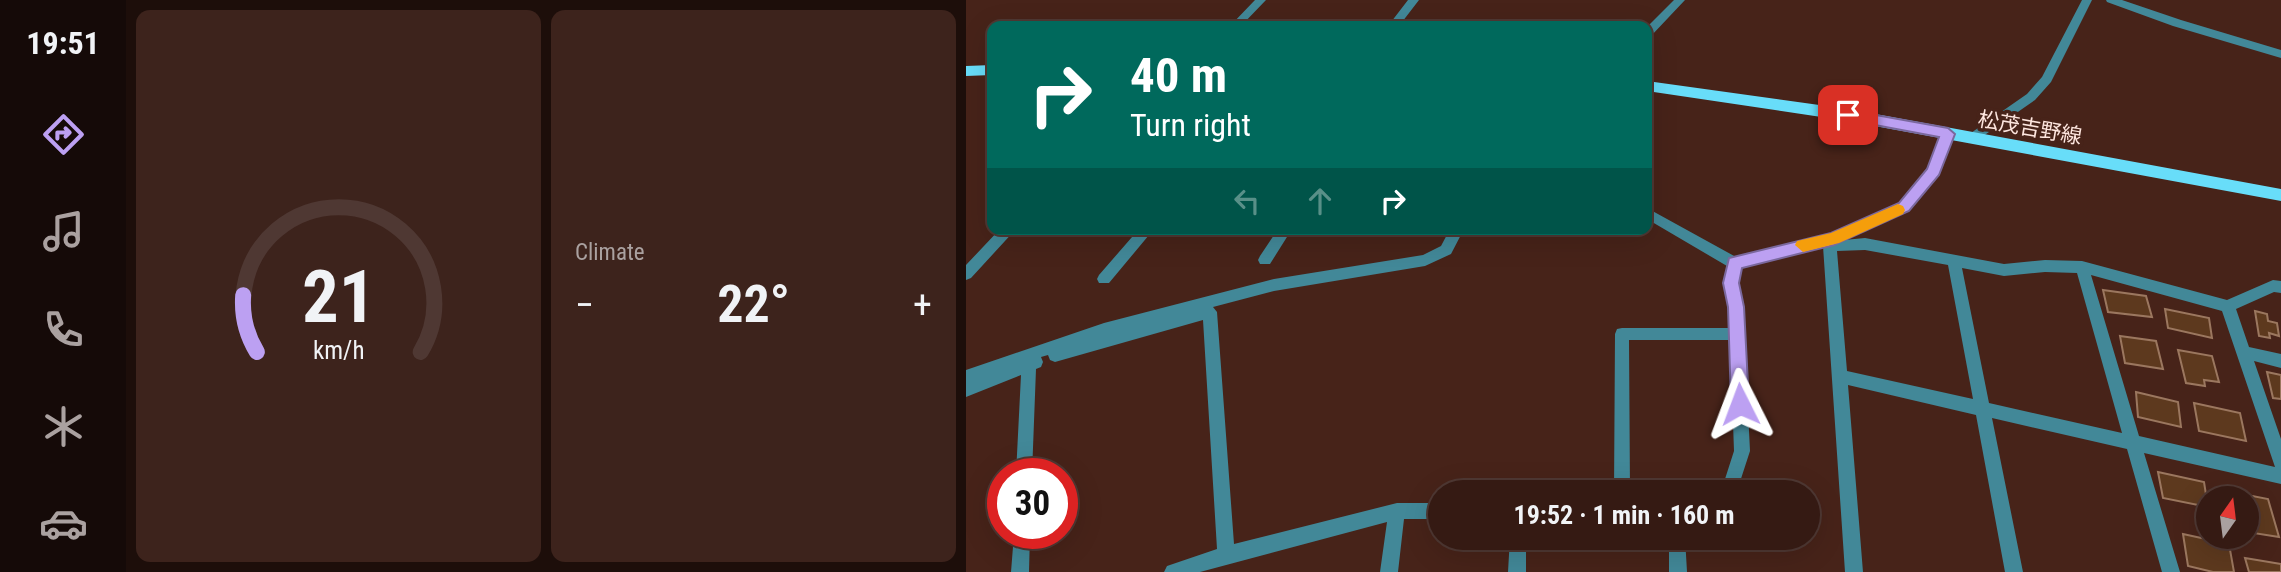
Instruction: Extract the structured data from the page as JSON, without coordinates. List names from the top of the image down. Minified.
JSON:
{"streets":{"main road":["松茂吉野線"]},"north":"top","page":{"tabs":"19:51","tile":"Climate","turn":["40 m","Turn right"],"heat":["−","22°","+"],"limit":"30","trip":"19:52 · 1 min · 160 m","gauge":["21","km/h"]}}
